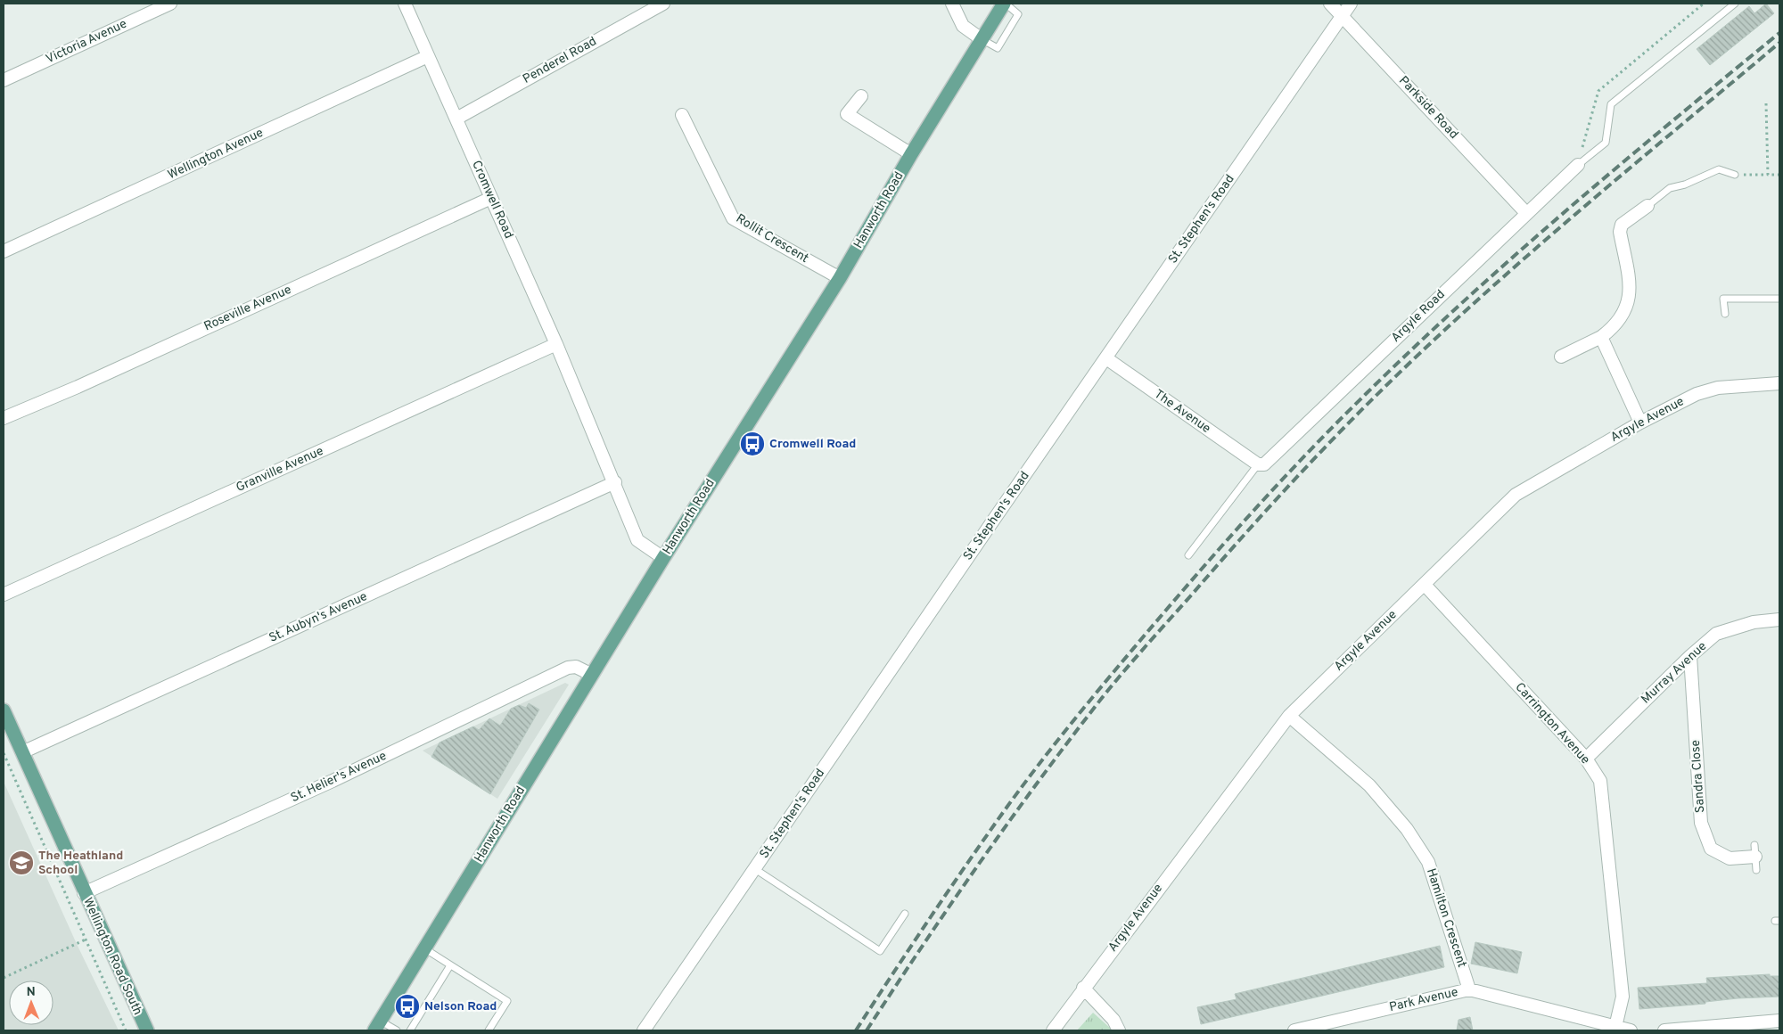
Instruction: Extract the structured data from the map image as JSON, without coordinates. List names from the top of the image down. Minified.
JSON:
{"streets":{"main road":["Hanworth Road","Wellington Road South"],"street":["Victoria Avenue","Penderel Road","Parkside Road","Wellington Avenue","Cromwell Road","St. Stephen's Road","Rollit Crescent","Roseville Avenue","Argyle Road","The Avenue","Argyle Avenue","Granville Avenue","St. Aubyn's Avenue","Murray Avenue","Carrington Avenue","Sandra Close","St. Helier's Avenue","Hamilton Crescent","Park Avenue"]},"crossings":[["Penderel Road","Cromwell Road"],["Parkside Road","St. Stephen's Road"],["Parkside Road","Argyle Road"],["Wellington Avenue","Cromwell Road"],["Cromwell Road","Hanworth Road"],["Cromwell Road","Roseville Avenue"],["Cromwell Road","Granville Avenue"],["Cromwell Road","St. Aubyn's Avenue"],["Hanworth Road","Rollit Crescent"],["Hanworth Road","St. Helier's Avenue"],["St. Stephen's Road","The Avenue"],["Argyle Road","The Avenue"],["Argyle Avenue","Carrington Avenue"],["Argyle Avenue","Hamilton Crescent"],["St. Aubyn's Avenue","Wellington Road South"],["Murray Avenue","Carrington Avenue"],["Murray Avenue","Sandra Close"],["Carrington Avenue","Park Avenue"],["St. Helier's Avenue","Wellington Road South"],["Hamilton Crescent","Park Avenue"]],"places":{"bus stop":["Cromwell Road","Nelson Road"],"school or university":["The Heathland School"]},"north":"top"}
